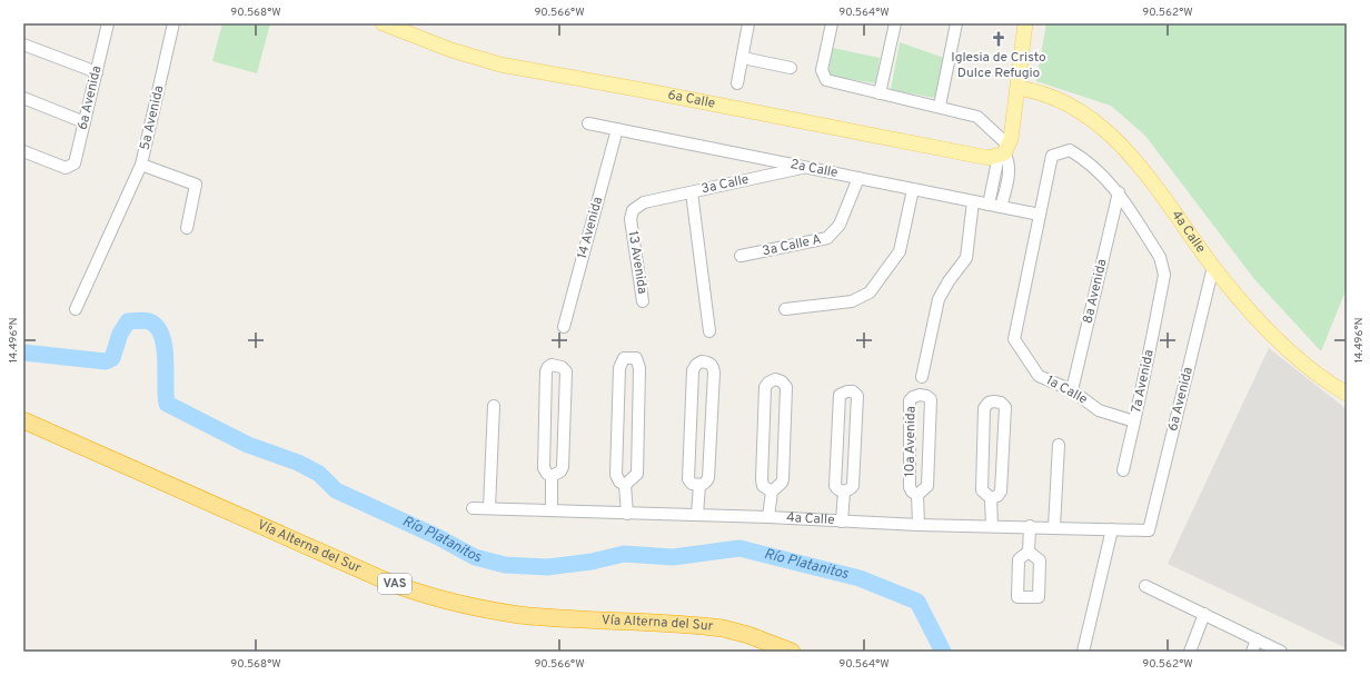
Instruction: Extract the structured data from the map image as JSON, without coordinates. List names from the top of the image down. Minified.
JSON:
{"streets":{"highway":["Vía Alterna del Sur","VAS"],"main road":["6a Calle","4a Calle"],"street":["6a Avenida","5a Avenida","2a Calle","3a Calle","14 Avenida","3a Calle A","13 Avenida","8a Avenida","7a Avenida","1a Calle","10a Avenida"]},"crossings":[["6a Avenida","4a Calle"],["2a Calle","3a Calle"],["2a Calle","14 Avenida"],["2a Calle","3a Calle A"],["2a Calle","1a Calle"],["3a Calle","13 Avenida"],["4a Calle","10a Avenida"],["8a Avenida","7a Avenida"],["8a Avenida","1a Calle"],["7a Avenida","1a Calle"]],"water":["Río Platanitos"],"places":{"church":["Iglesia de Cristo Dulce Refugio"]},"coordinates":["90.568°W","90.566°W","90.564°W","90.562°W","14.496°N"]}
